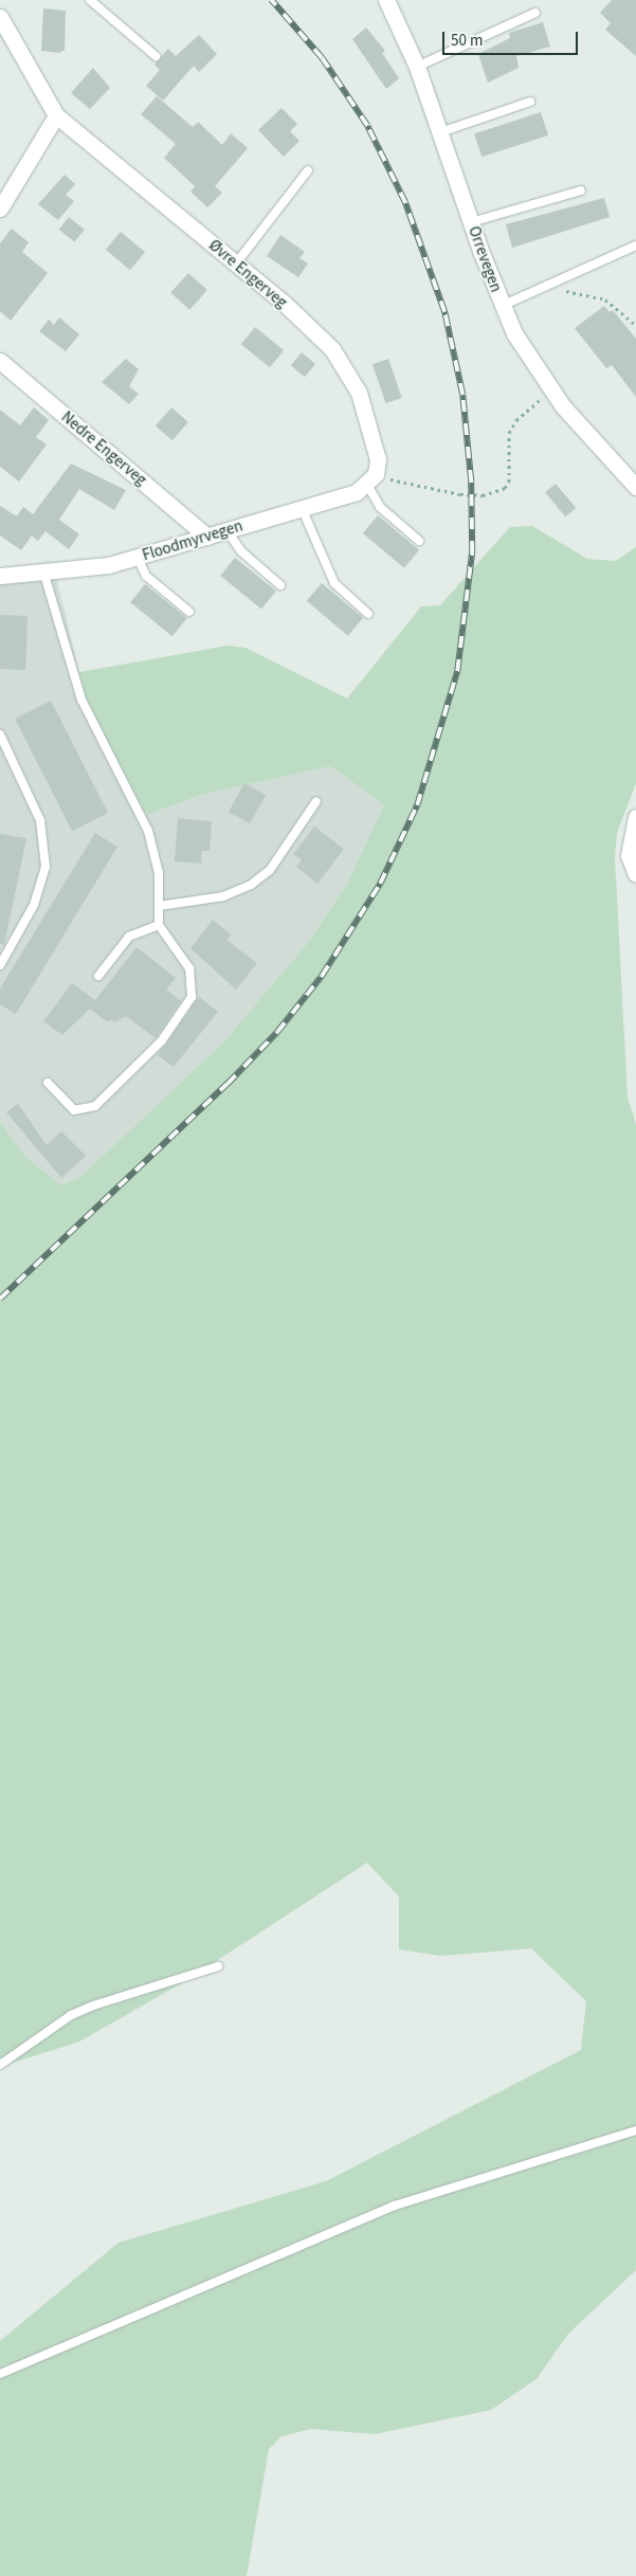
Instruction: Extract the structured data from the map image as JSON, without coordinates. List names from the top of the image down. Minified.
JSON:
{"streets":{"street":["Orrevegen","Øvre Engerveg","Nedre Engerveg","Floodmyrvegen"]},"crossings":[["Øvre Engerveg","Floodmyrvegen"],["Nedre Engerveg","Floodmyrvegen"]],"scale_bar":"50 m"}
